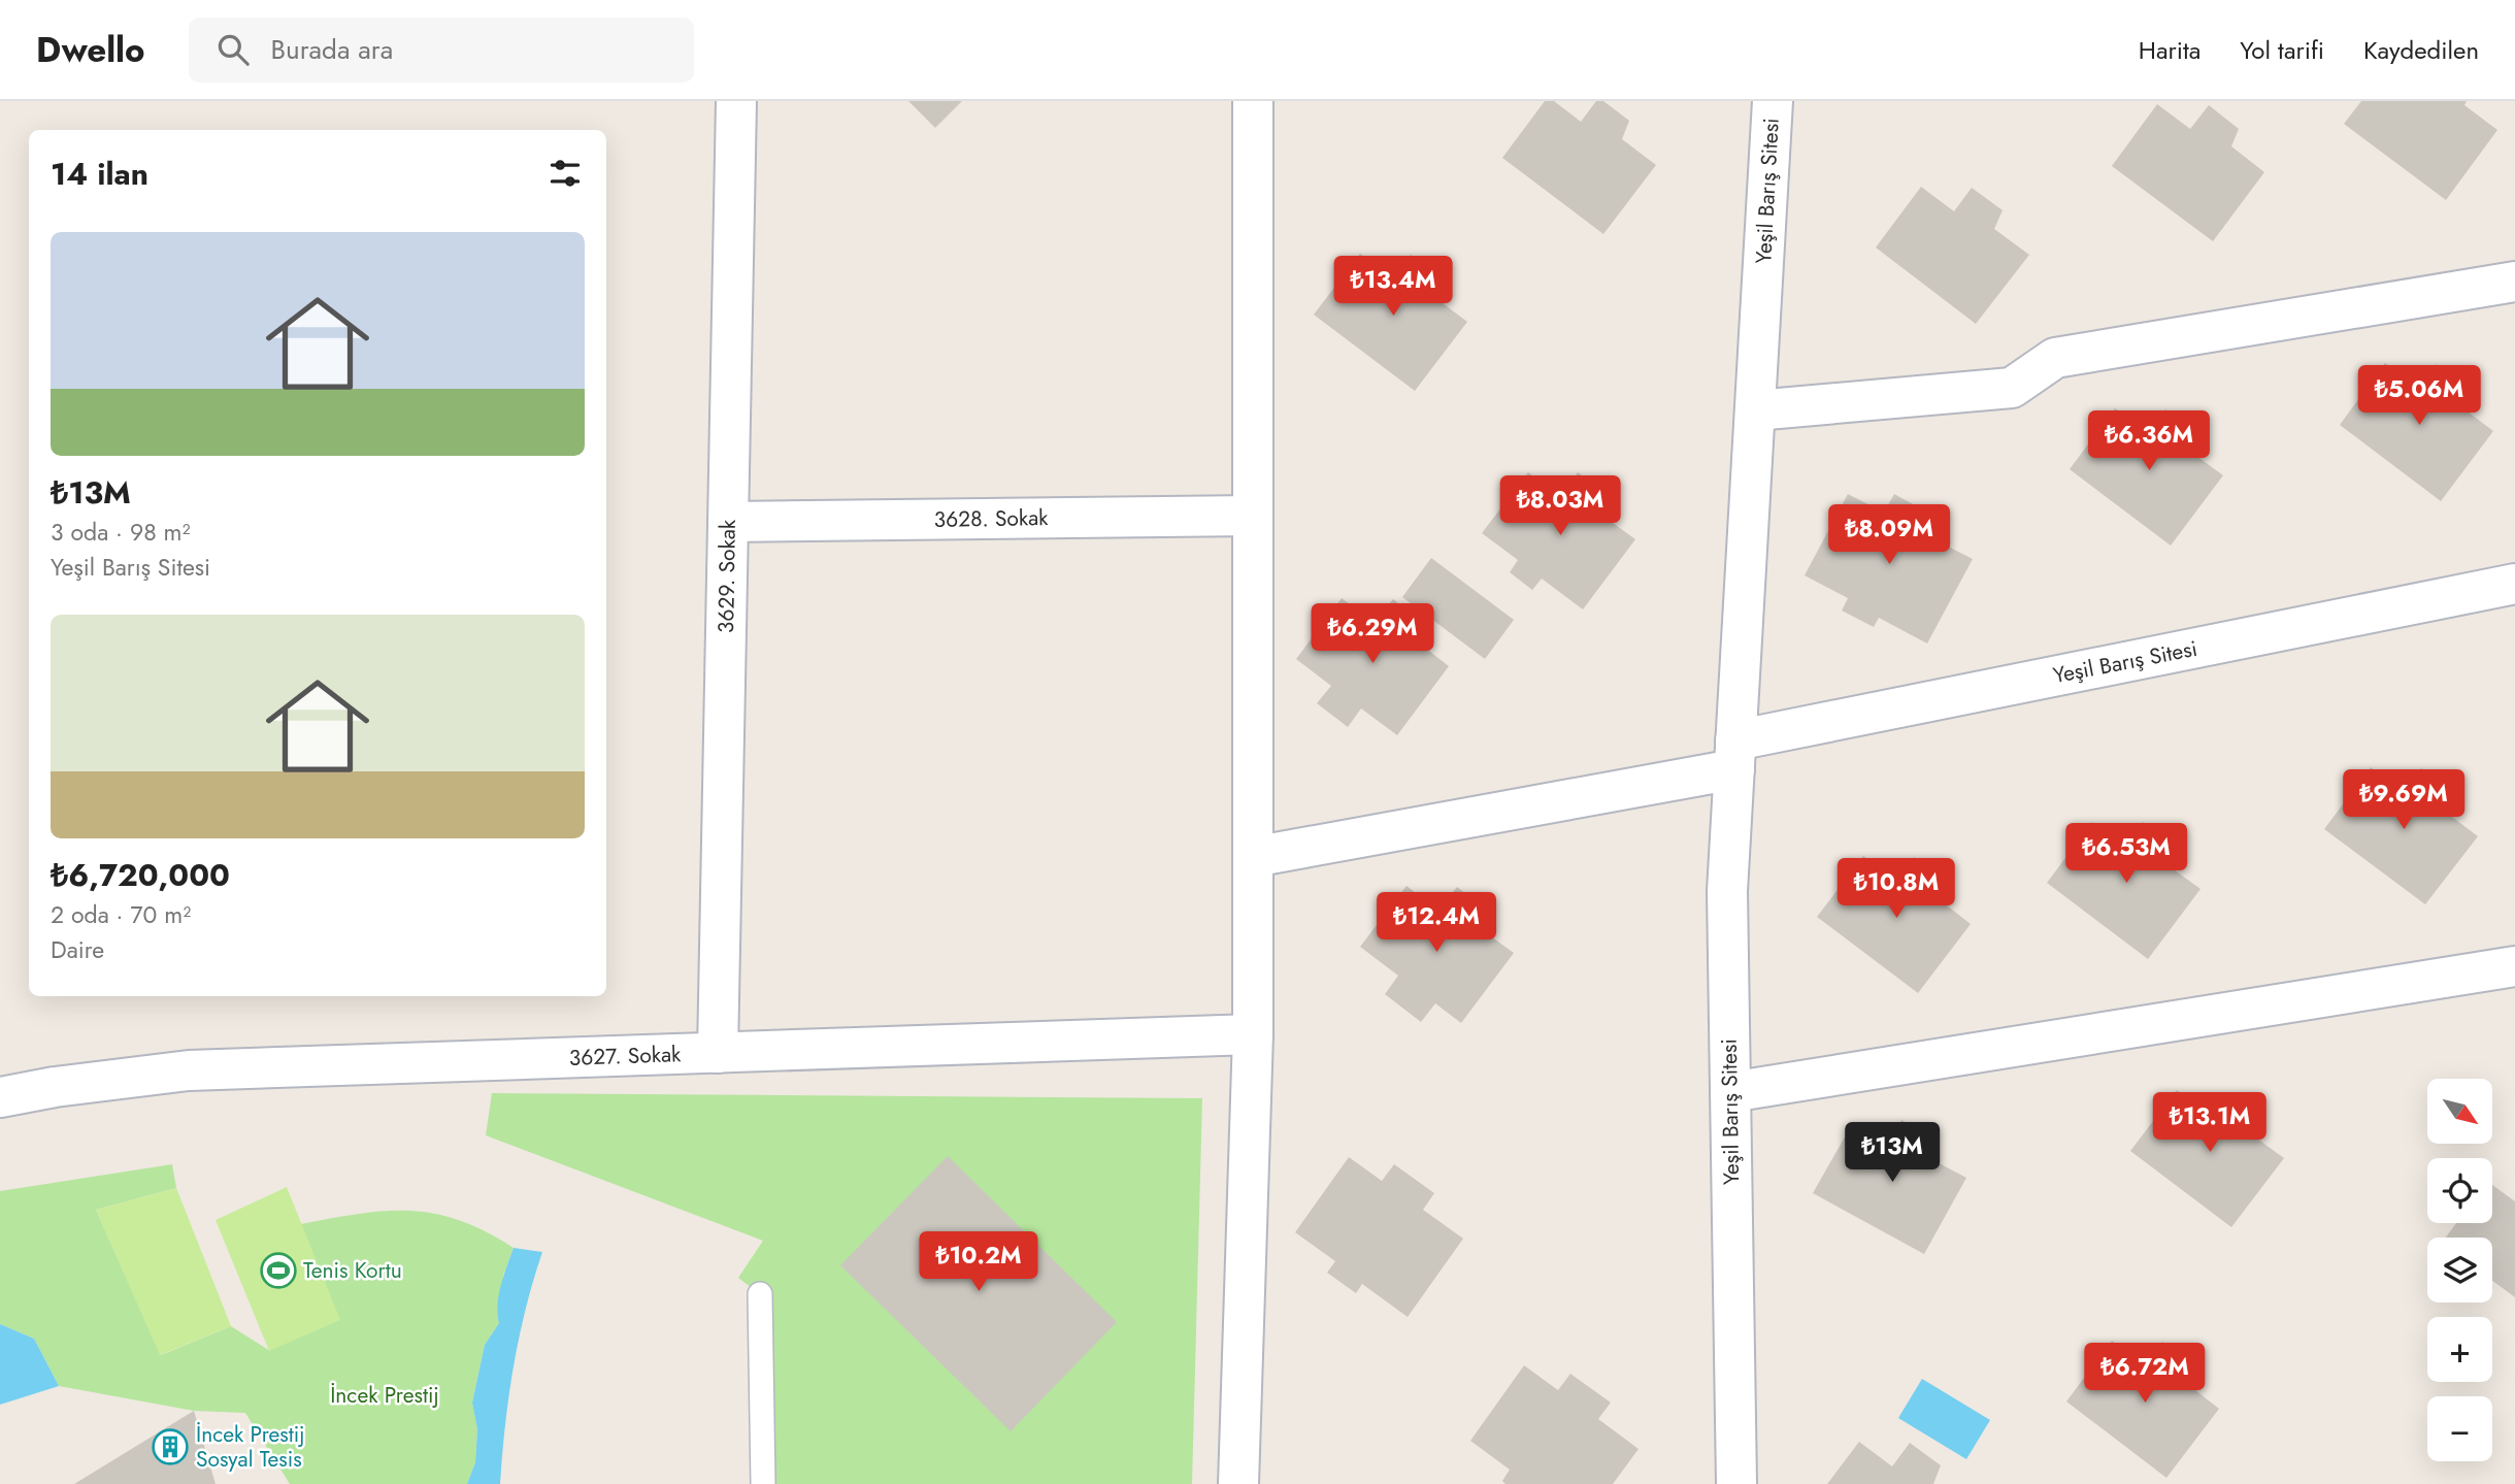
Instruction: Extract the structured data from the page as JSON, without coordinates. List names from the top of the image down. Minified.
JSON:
{"streets":{"street":["Yeşil Barış Sitesi","3628. Sokak","3629. Sokak","3627. Sokak"]},"crossings":[["3628. Sokak","3629. Sokak"],["3629. Sokak","3627. Sokak"]],"parks":["İncek Prestij"],"places":{"sports":["Tenis Kortu"],"building":["İncek Prestij Sosyal Tesis"]},"north":"bottom right","page":{"header":"Dwello","search":"Burada ara","nav":["Harita","Yol tarifi","Kaydedilen"],"heading":"14 ilan","list":[{"name":"₺13M","note":"3 oda · 98 m² · Yeşil Barış Sitesi"},{"name":"₺6,720,000","note":"2 oda · 70 m² · Daire"}],"price":["₺13.4M","₺5.06M","₺6.36M","₺8.03M","₺8.09M","₺6.29M","₺9.69M","₺6.53M","₺10.8M","₺12.4M","₺13.1M","₺13M","₺10.2M","₺6.72M"],"map_buttons":["+","−"]}}
